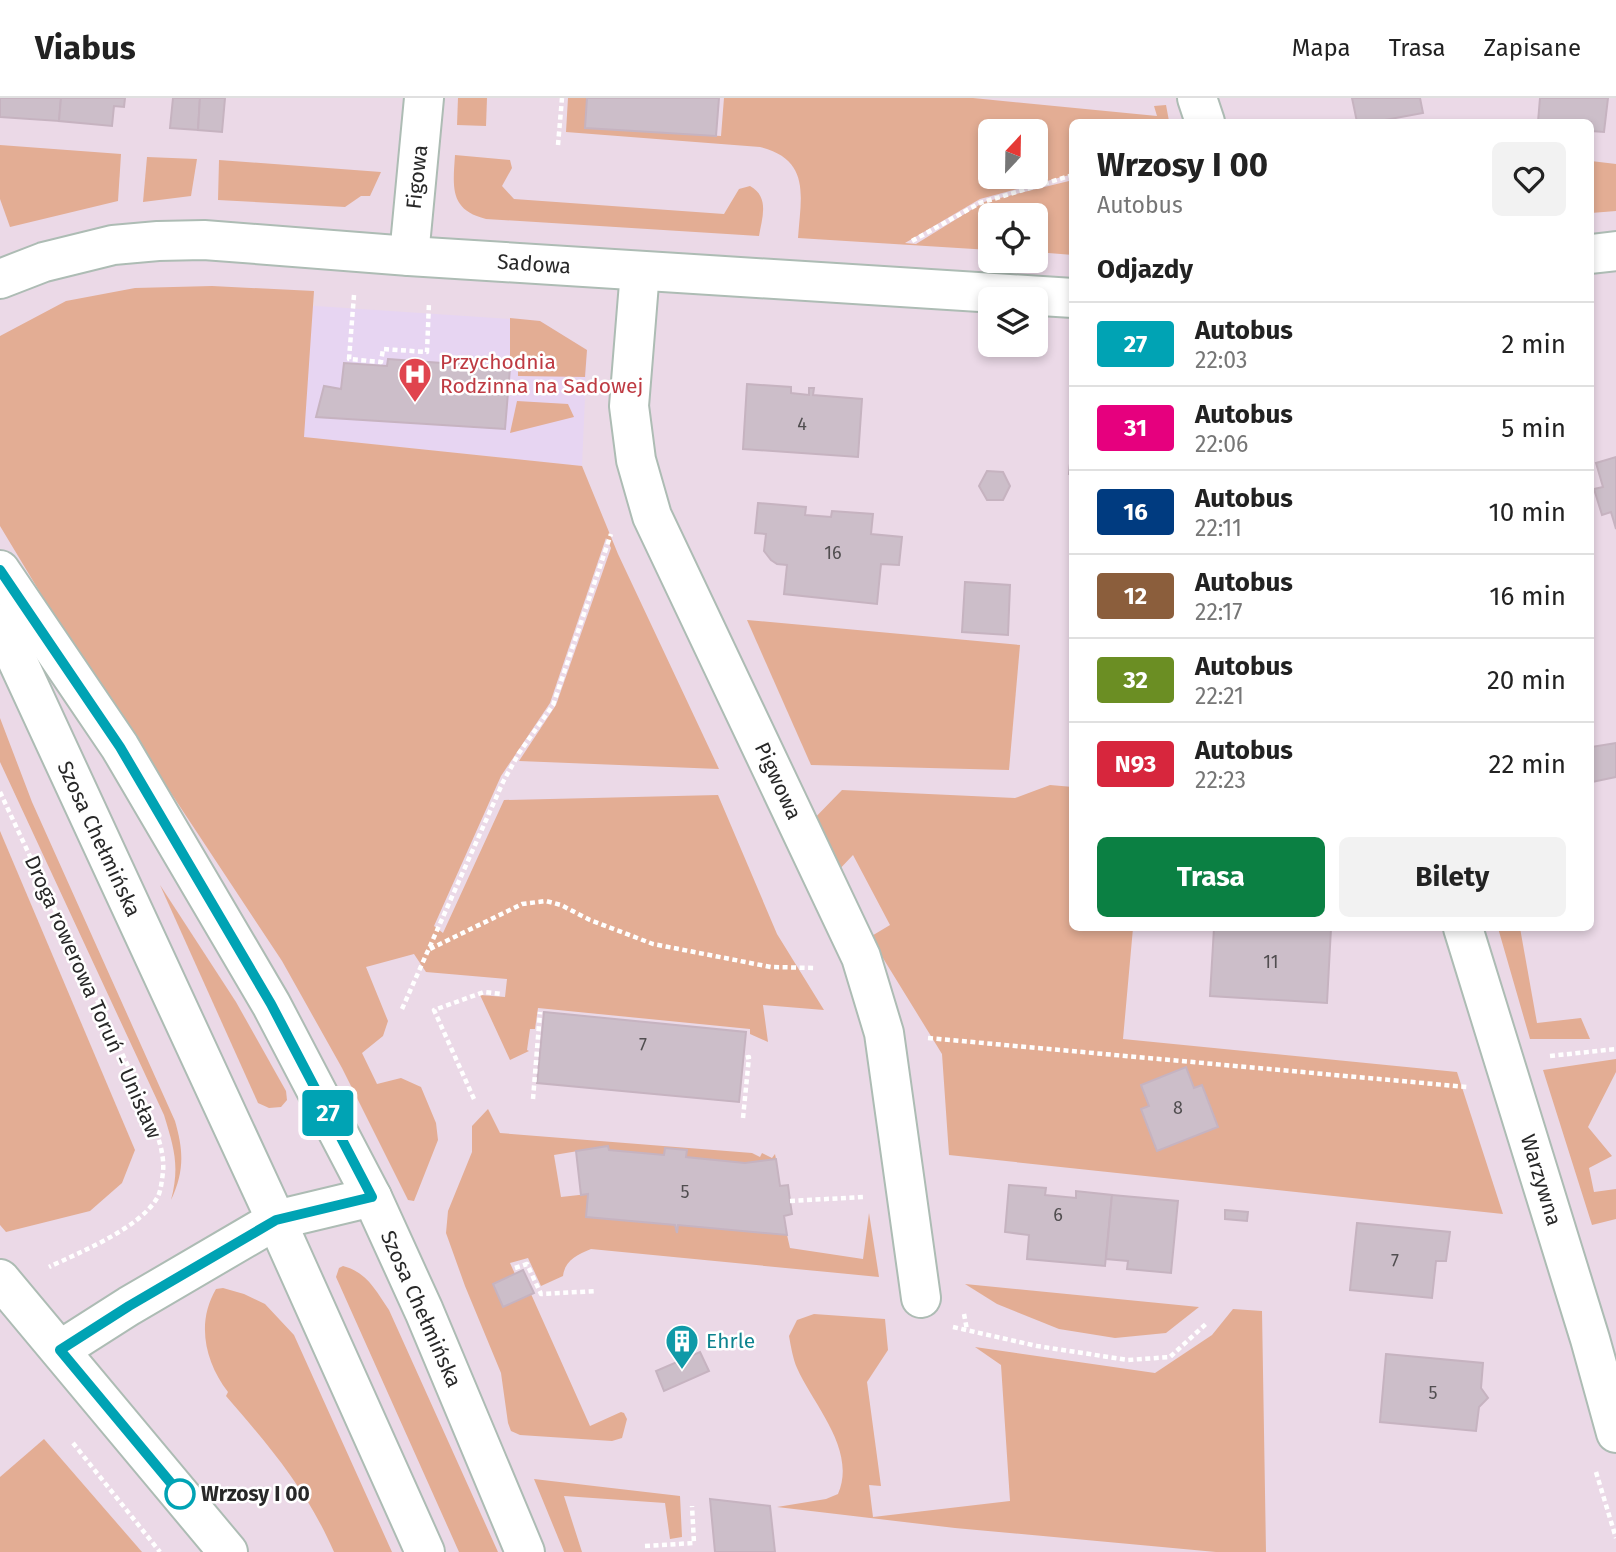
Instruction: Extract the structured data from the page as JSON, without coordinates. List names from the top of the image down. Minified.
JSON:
{"streets":{"street":["Figowa","Sadowa","Pigwowa","Szosa Chełmińska","Warzywna"],"path":["Droga rowerowa Toruń - Unisław"]},"crossings":[["Figowa","Sadowa"],["Sadowa","Pigwowa"]],"places":{"hospital":["Przychodnia Rodzinna na Sadowej"],"building":["Ehrle"],"other":["Wrzosy I 00"]},"lines":["bus line 27"],"house_numbers":["4","16","11","7","8","5","6","7","5"],"north":"top","page":{"header":"Viabus","nav":["Mapa","Trasa","Zapisane"],"on_map":"27","heading":[["Wrzosy I 00","Autobus"],"Odjazdy"],"list":[{"mark":"27","name":"Autobus","note":"22:03","value":"2 min"},{"mark":"31","name":"Autobus","note":"22:06","value":"5 min"},{"mark":"16","name":"Autobus","note":"22:11","value":"10 min"},{"mark":"12","name":"Autobus","note":"22:17","value":"16 min"},{"mark":"32","name":"Autobus","note":"22:21","value":"20 min"},{"mark":"N93","name":"Autobus","note":"22:23","value":"22 min"}],"buttons":["Trasa","Bilety"]}}
